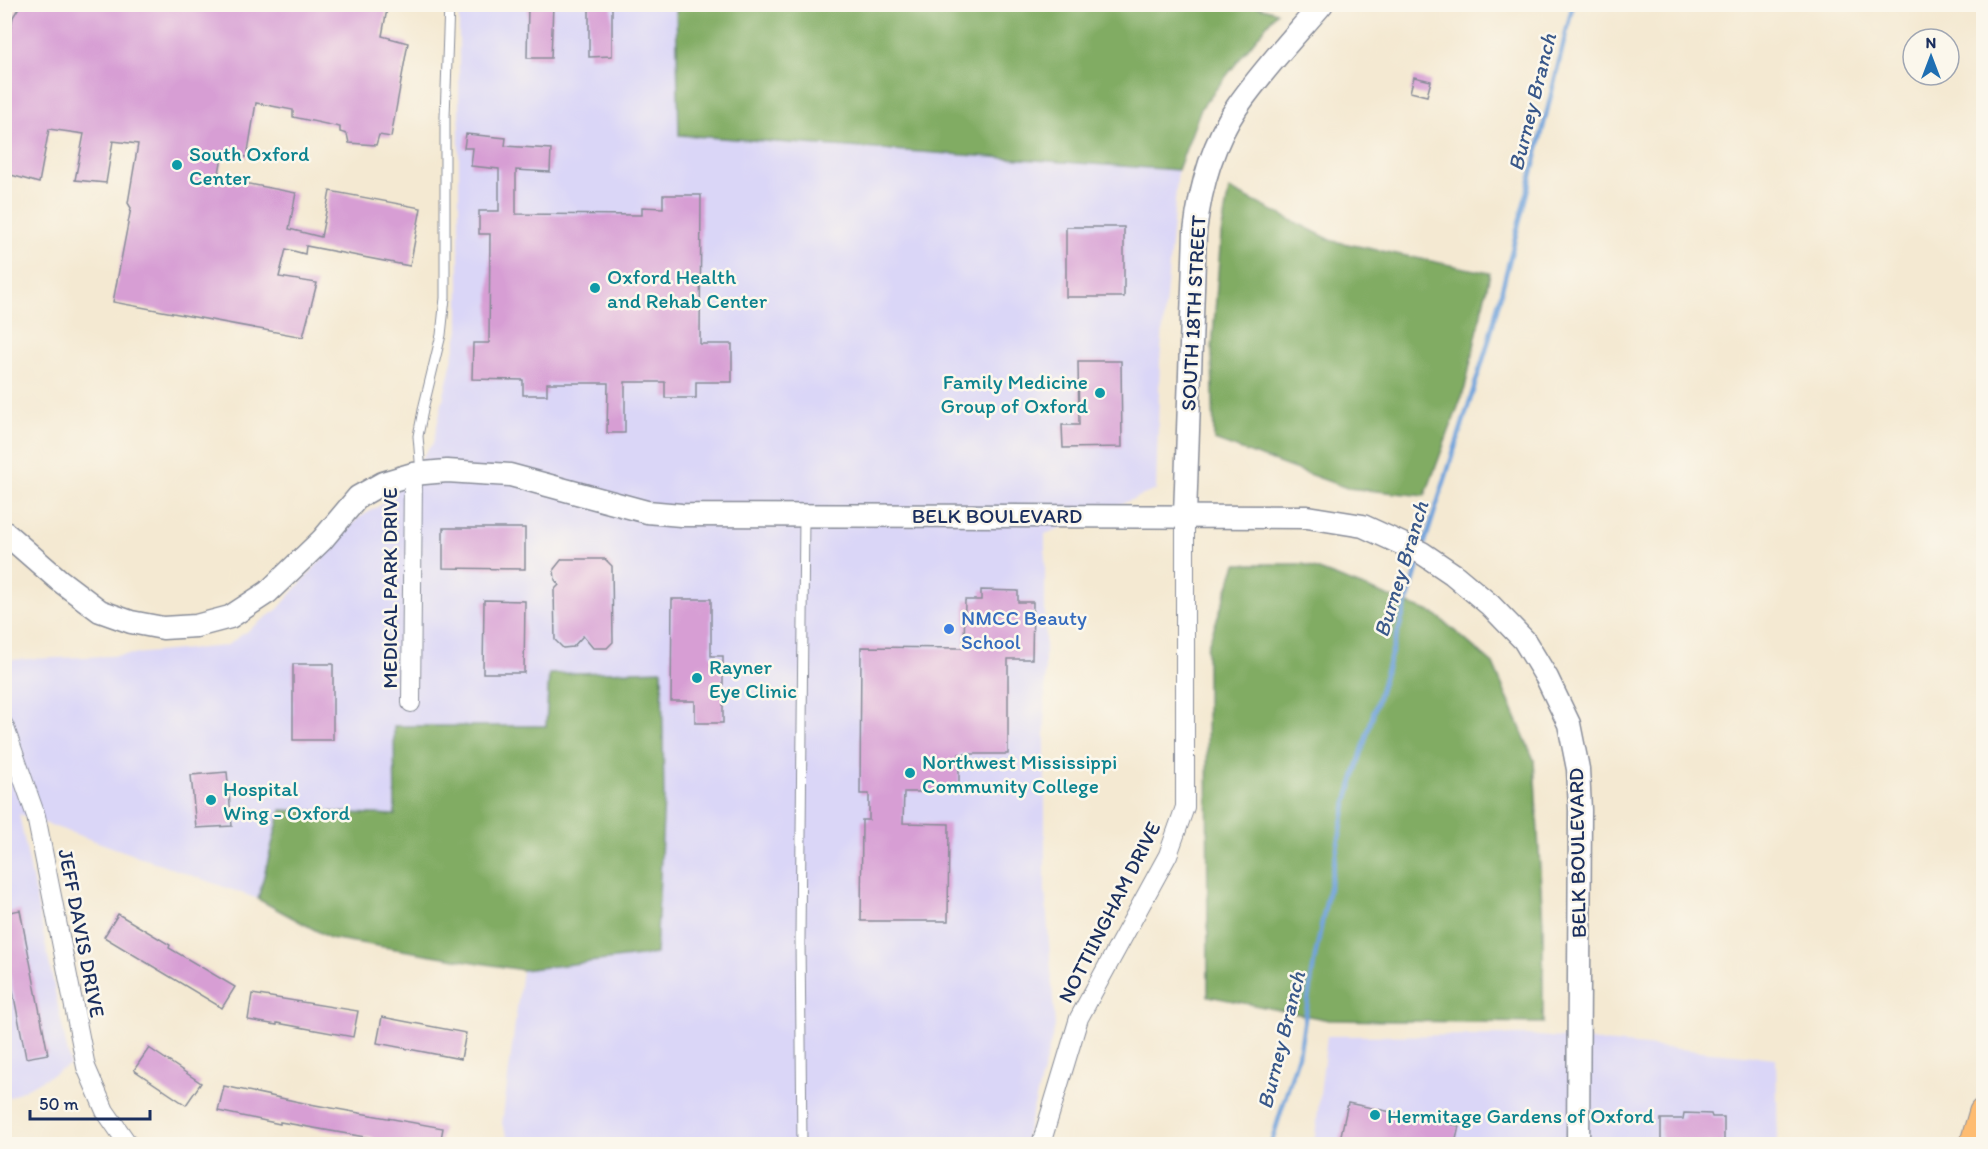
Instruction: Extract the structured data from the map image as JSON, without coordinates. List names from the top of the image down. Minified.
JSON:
{"streets":{"street":["SOUTH 18TH STREET","BELK BOULEVARD","MEDICAL PARK DRIVE","NOTTIINGHAM DRIVE","JEFF DAVIS DRIVE"]},"crossings":[["SOUTH 18TH STREET","BELK BOULEVARD"],["SOUTH 18TH STREET","NOTTIINGHAM DRIVE"],["BELK BOULEVARD","MEDICAL PARK DRIVE"],["BELK BOULEVARD","NOTTIINGHAM DRIVE"]],"water":["Burney Branch"],"places":["South Oxford Center","Oxford Health and Rehab Center","Family Medicine Group of Oxford","NMCC Beauty School","Rayner Eye Clinic","Northwest Mississippi Community College","Hospital Wing - Oxford","Hermitage Gardens of Oxford"],"scale_bar":"50 m","north":"top"}
